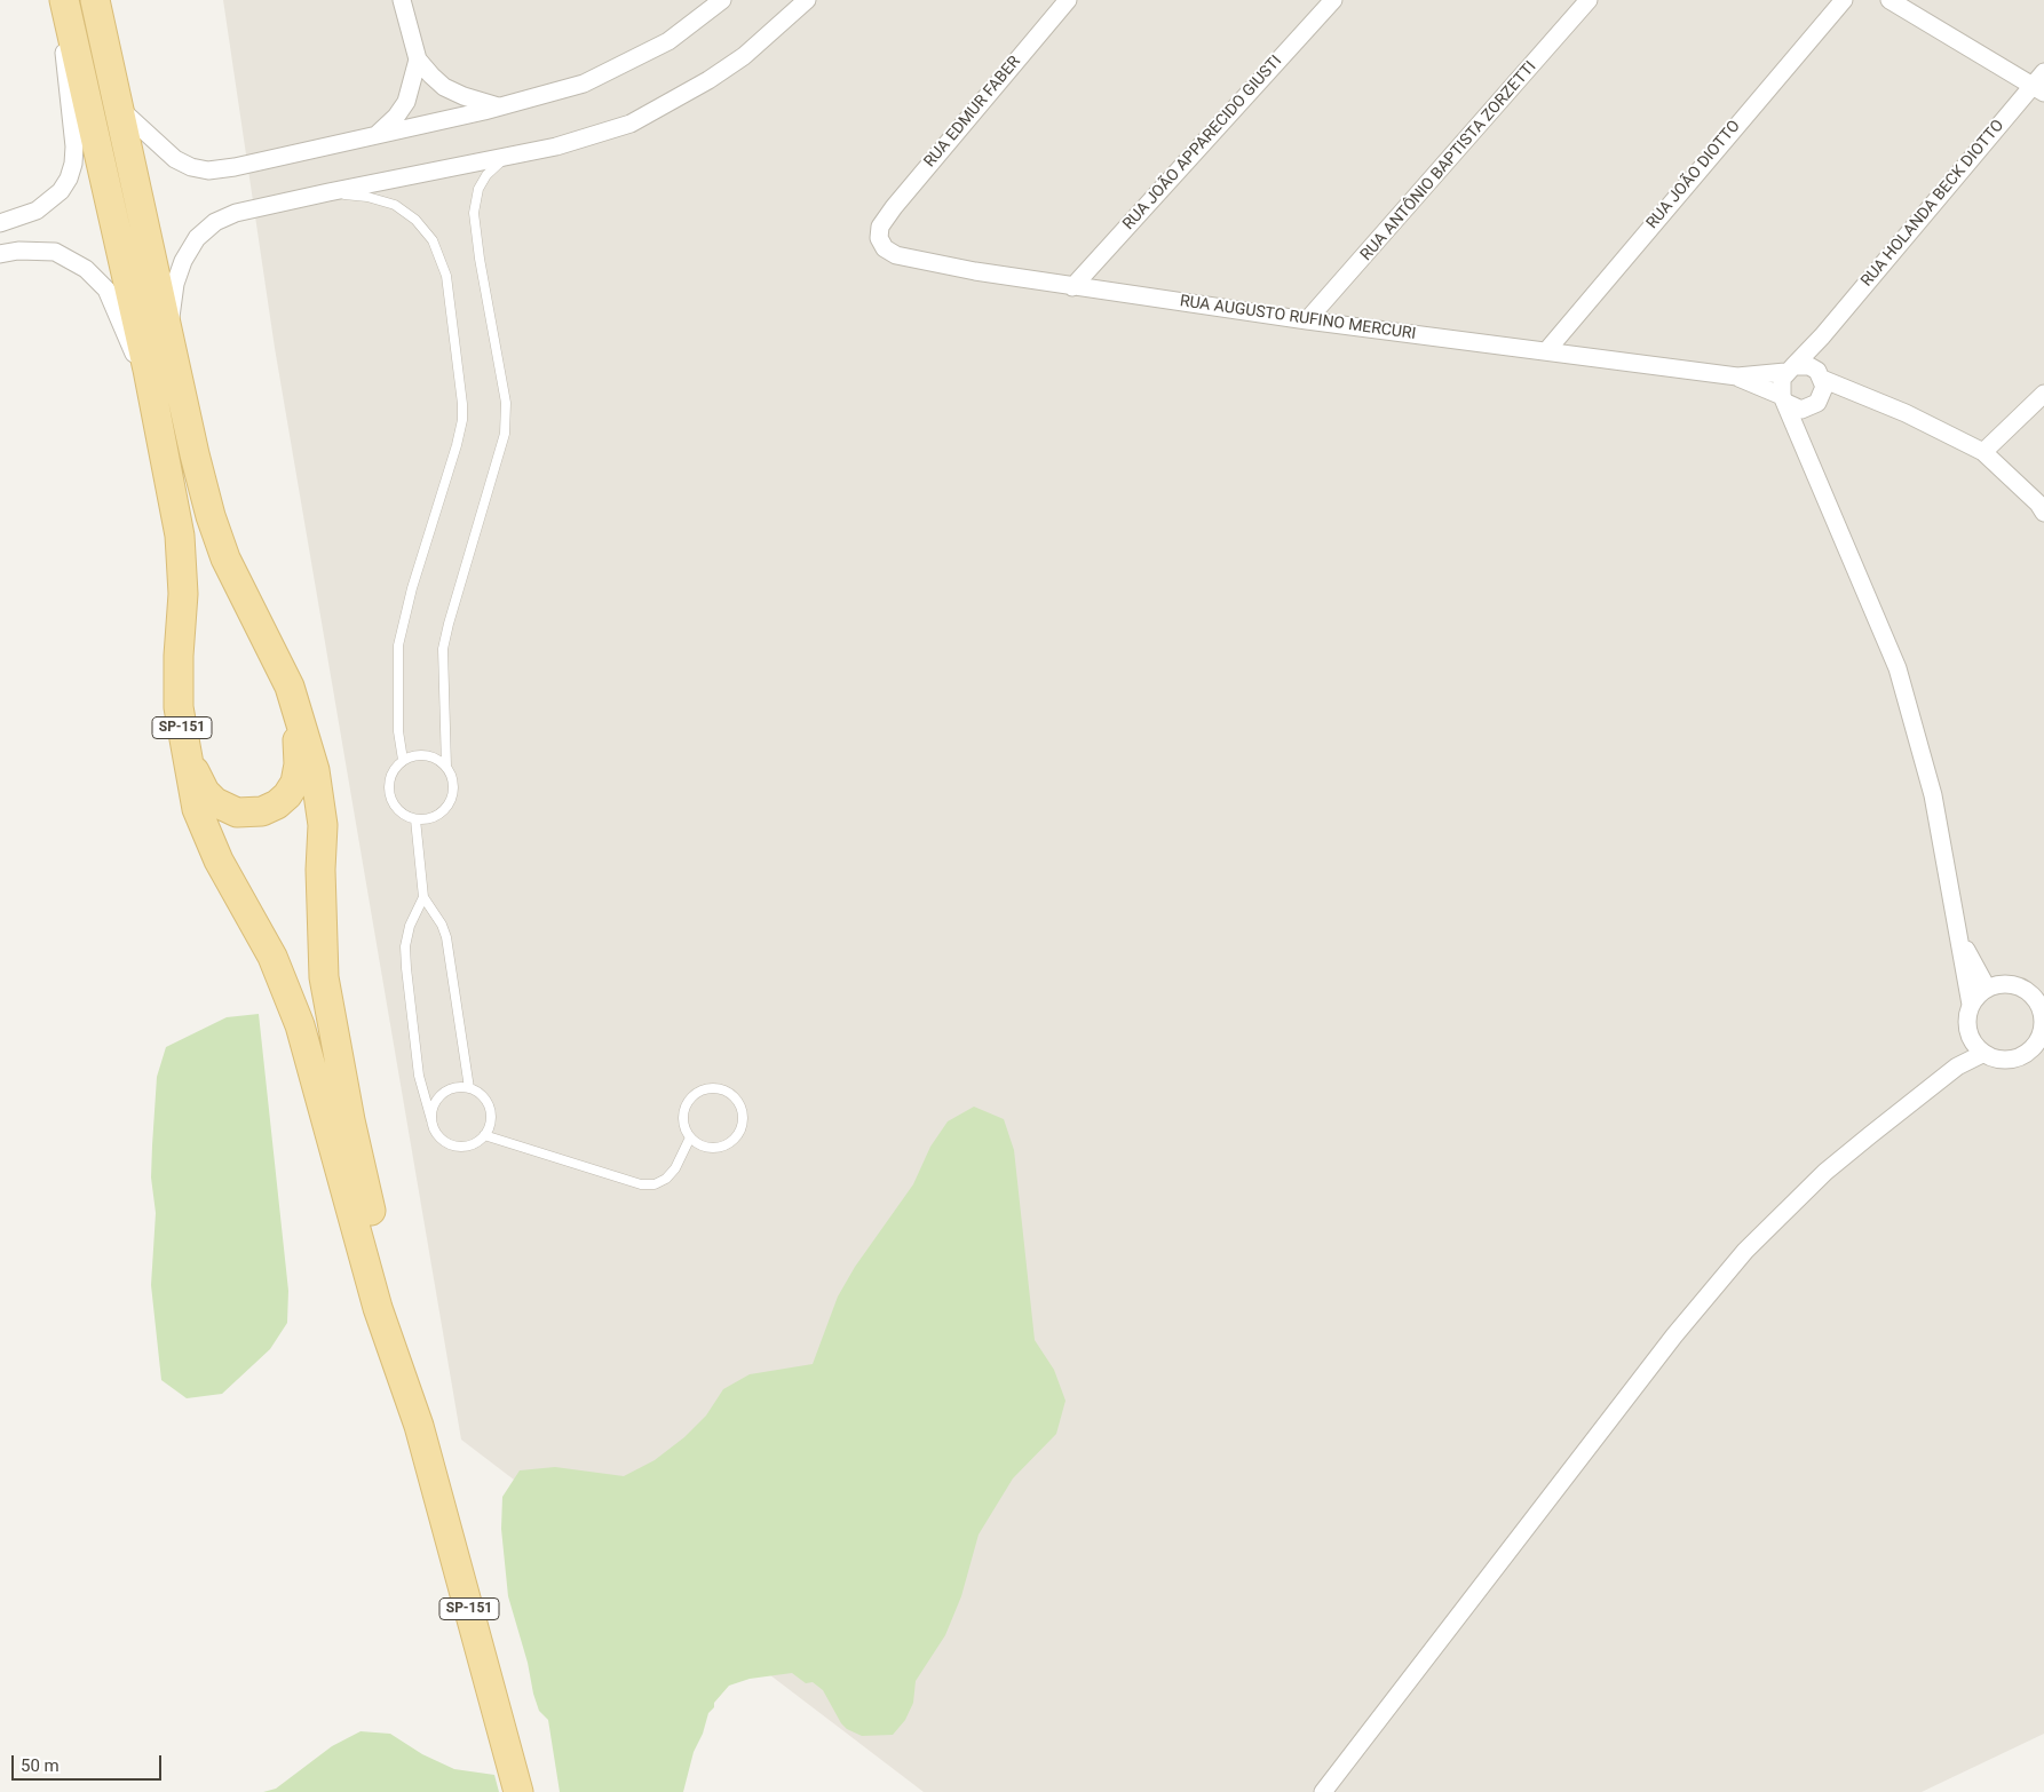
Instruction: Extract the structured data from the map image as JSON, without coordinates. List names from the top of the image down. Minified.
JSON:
{"streets":{"main road":["SP-151"],"street":["RUA EDMUR FABER","RUA JOÃO APPARECIDO GIUSTI","RUA ANTÔNIO BAPTISTA ZORZETTI","RUA JOÃO DIOTTO","RUA HOLANDA BECK DIOTTO","RUA AUGUSTO RUFINO MERCURI"]},"crossings":[["RUA EDMUR FABER","RUA AUGUSTO RUFINO MERCURI"],["RUA JOÃO APPARECIDO GIUSTI","RUA AUGUSTO RUFINO MERCURI"],["RUA ANTÔNIO BAPTISTA ZORZETTI","RUA AUGUSTO RUFINO MERCURI"],["RUA JOÃO DIOTTO","RUA AUGUSTO RUFINO MERCURI"],["RUA HOLANDA BECK DIOTTO","RUA AUGUSTO RUFINO MERCURI"]],"scale_bar":"50 m"}
